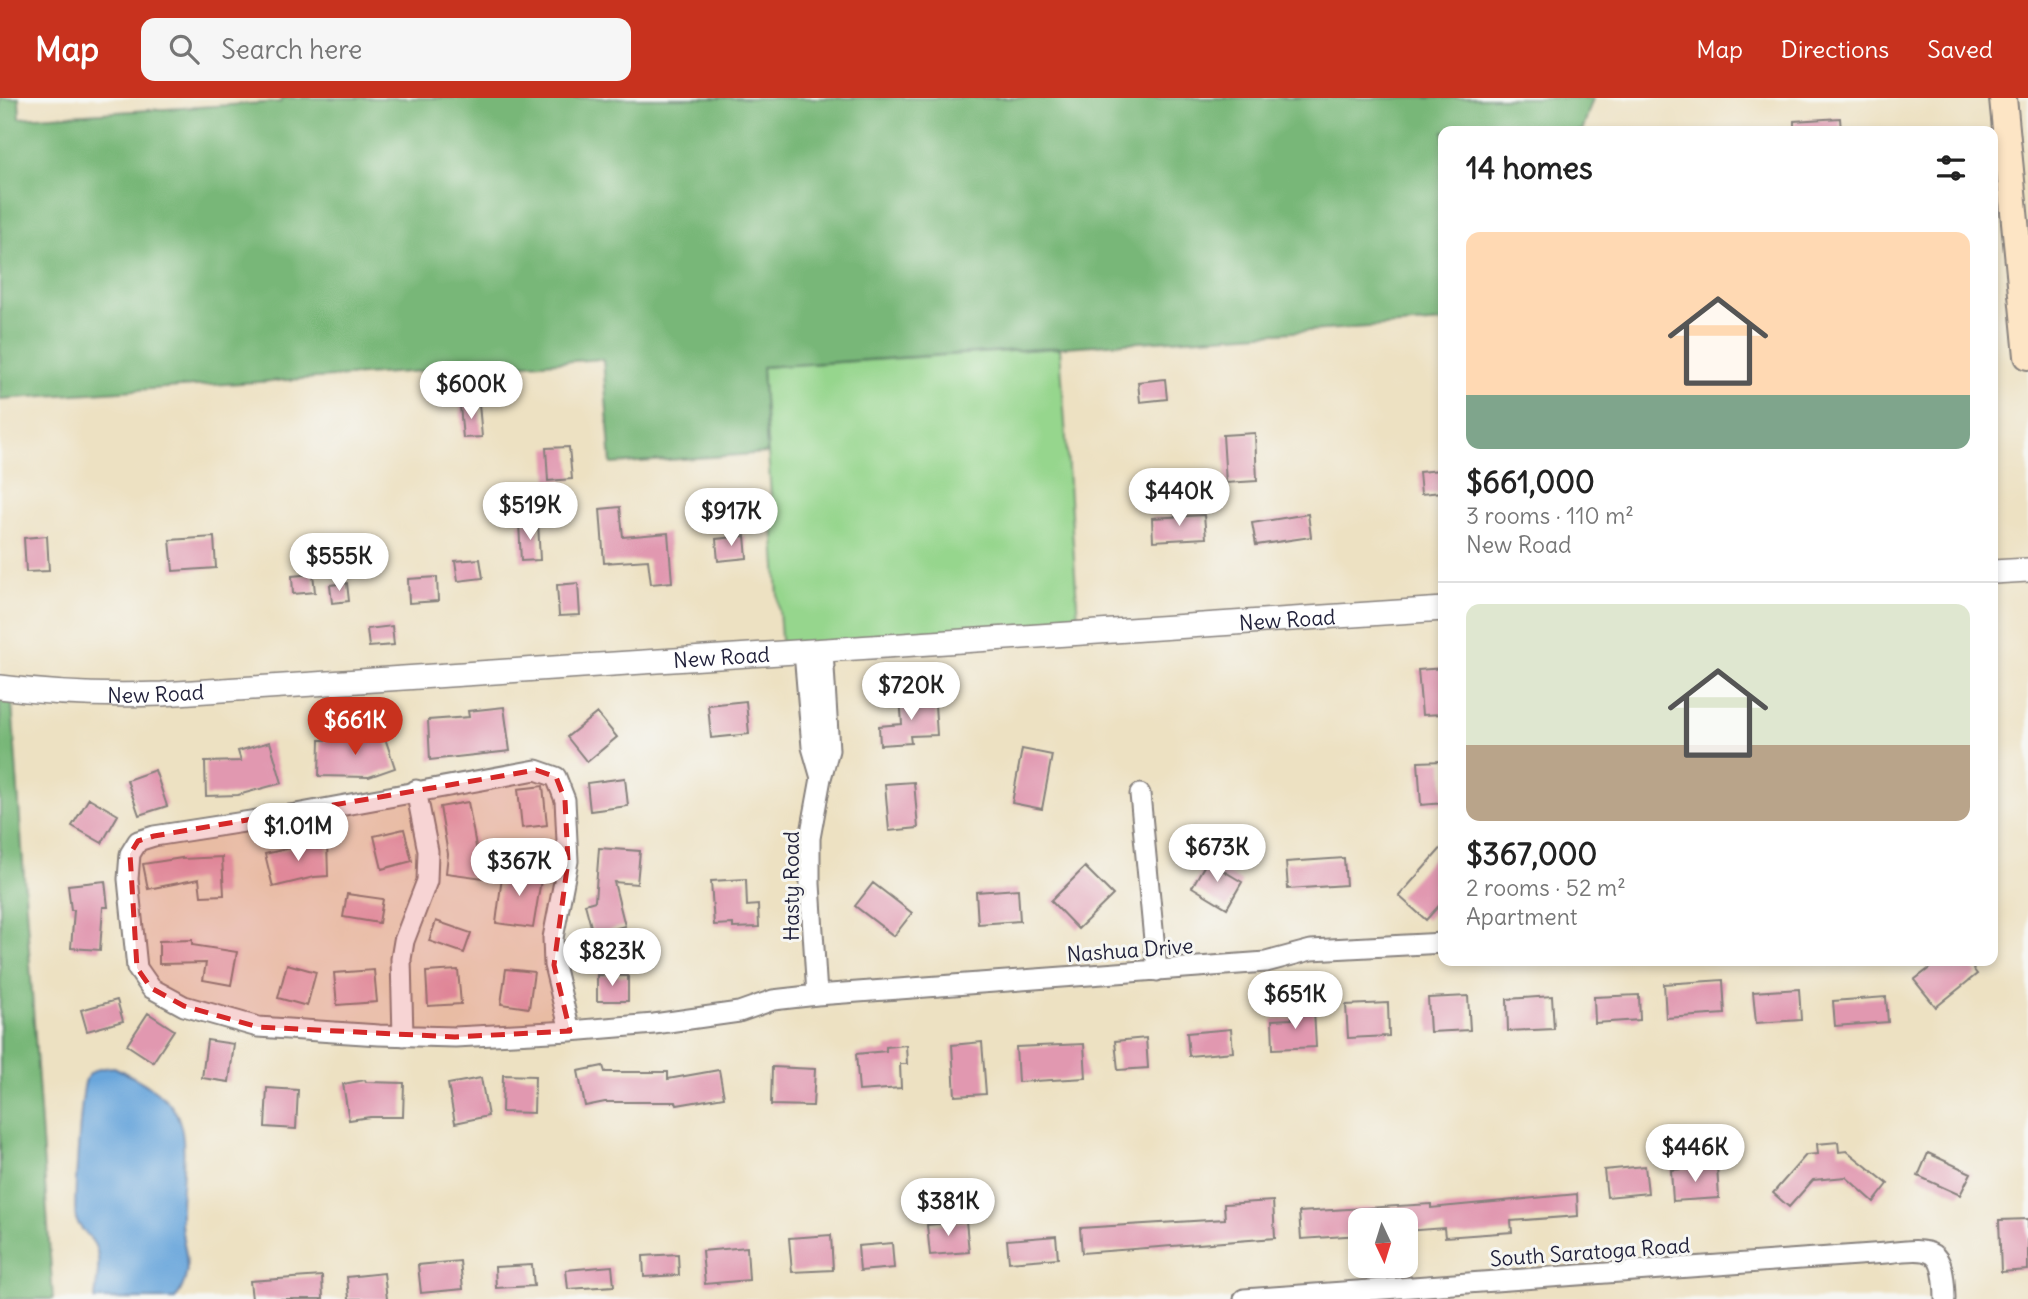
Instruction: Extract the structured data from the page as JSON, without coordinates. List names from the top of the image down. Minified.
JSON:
{"streets":{"street":["New Road","Hasty Road","Nashua Drive","South Saratoga Road"]},"crossings":[["New Road","Hasty Road"],["Hasty Road","Nashua Drive"]],"north":"bottom","page":{"header":"Map","search":"Search here","nav":["Map","Directions","Saved"],"heading":"14 homes","list":[{"name":"$661,000","note":"3 rooms · 110 m² · New Road"},{"name":"$367,000","note":"2 rooms · 52 m² · Apartment"}],"price":["$600K","$440K","$519K","$917K","$555K","$720K","$661K","$1.01M","$673K","$367K","$823K","$651K","$446K","$381K"]}}
